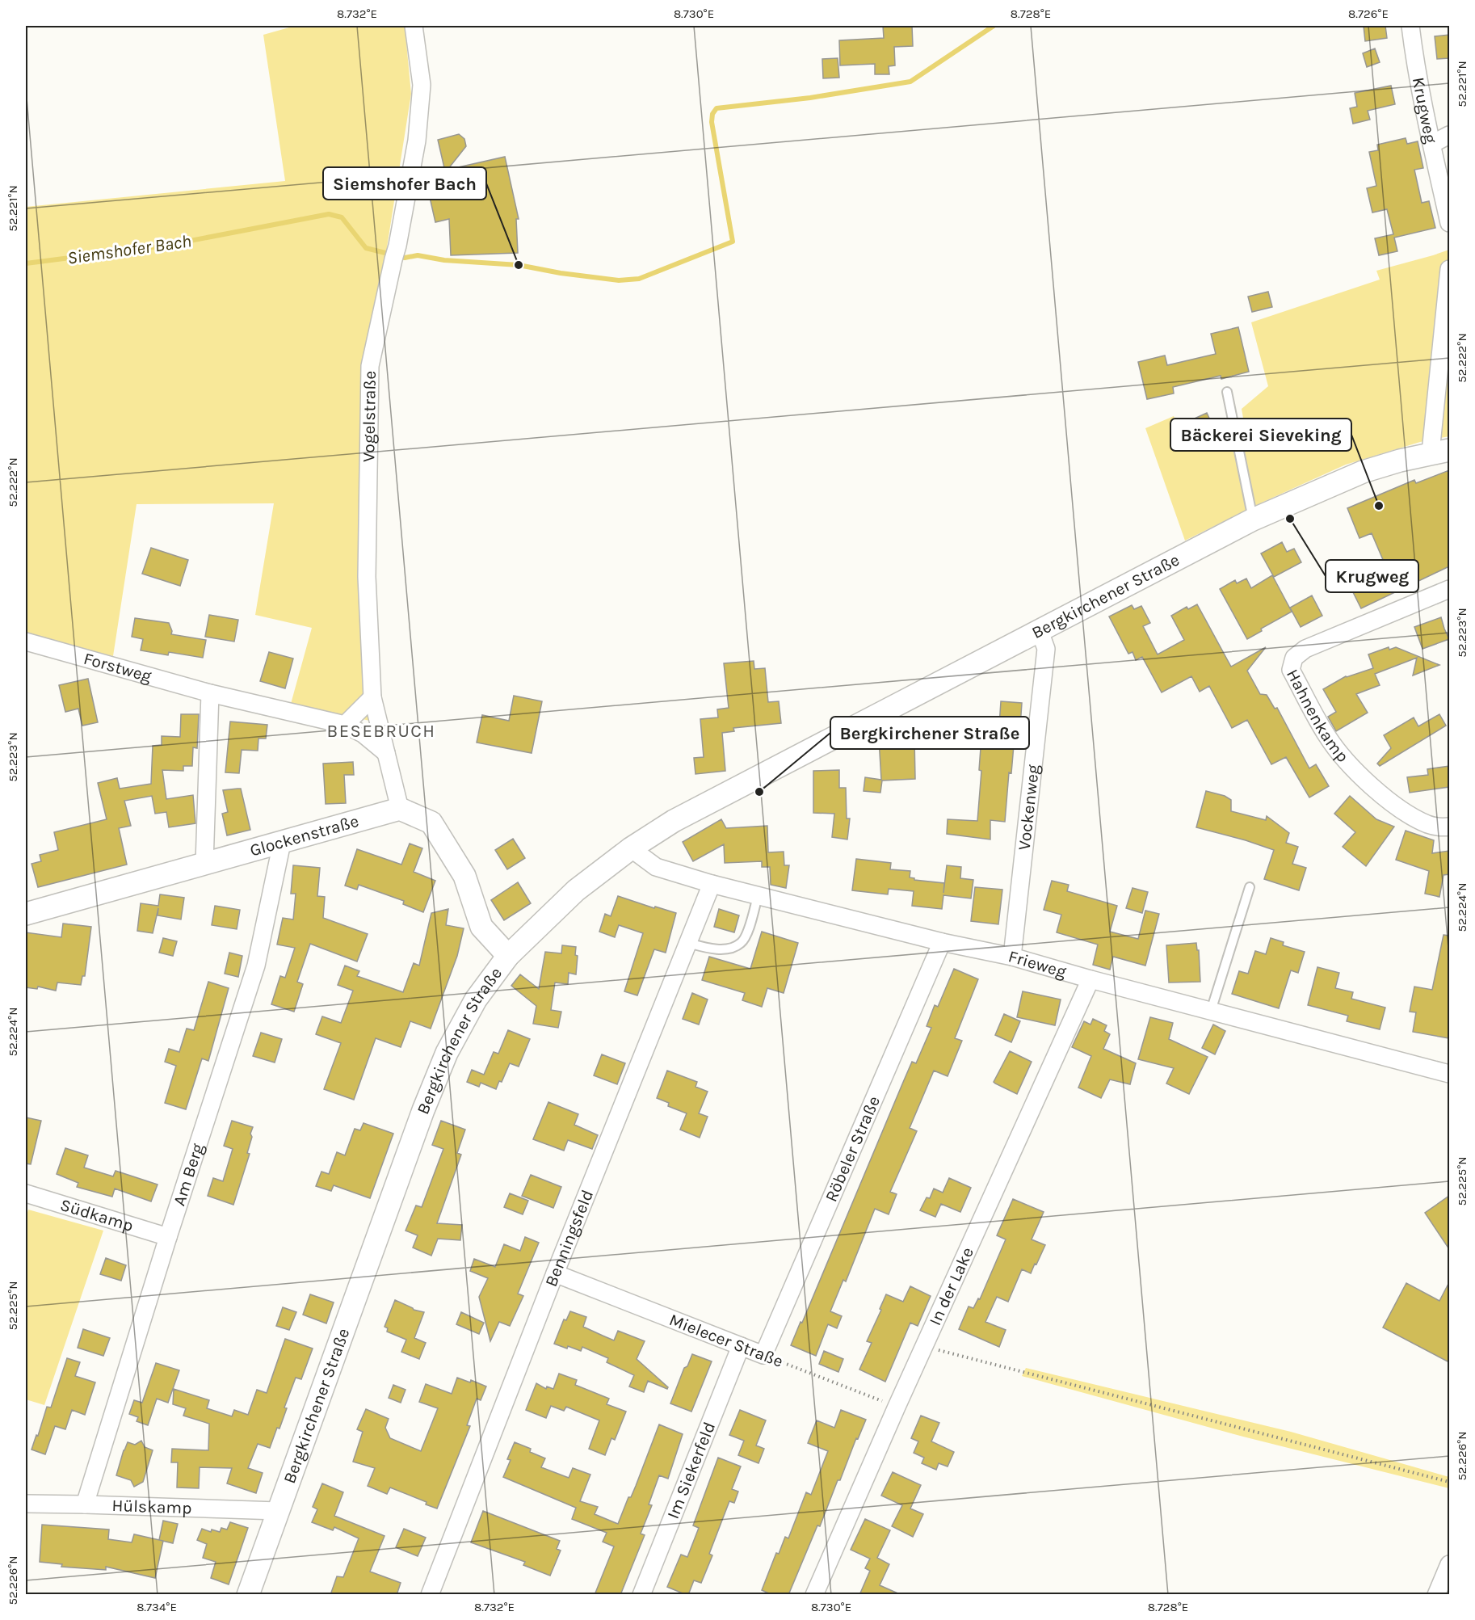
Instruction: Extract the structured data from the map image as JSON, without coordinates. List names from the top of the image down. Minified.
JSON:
{"streets":{"street":["Krugweg","Vogelstraße","Bergkirchener Straße","Forstweg","Hahnenkamp","Vockenweg","Glockenstraße","Frieweg","Röbeler Straße","Am Berg","Südkamp","Benningsfeld","In der Lake","Mielecer Straße","Im Siekerfeld","Hülskamp"]},"crossings":[["Vogelstraße","Forstweg"],["Vogelstraße","Glockenstraße"],["Bergkirchener Straße","Vockenweg"],["Bergkirchener Straße","Frieweg"],["Bergkirchener Straße","Hülskamp"],["Vockenweg","Frieweg"],["Glockenstraße","Am Berg"],["Frieweg","Röbeler Straße"],["Frieweg","Benningsfeld"],["Frieweg","In der Lake"],["Röbeler Straße","Mielecer Straße"],["Am Berg","Südkamp"],["Am Berg","Hülskamp"],["Benningsfeld","Mielecer Straße"],["In der Lake","Mielecer Straße"],["Mielecer Straße","Im Siekerfeld"]],"districts":["BESEBRUCH"],"water":["Siemshofer Bach"],"places":["Siemshofer Bach","Bäckerei Sieveking","Krugweg","Bergkirchener Straße"],"coordinates":["8.732°E","8.730°E","8.728°E","8.726°E","52.221°N","52.222°N","52.223°N","52.224°N","52.225°N","52.226°N","8.734°E"]}
